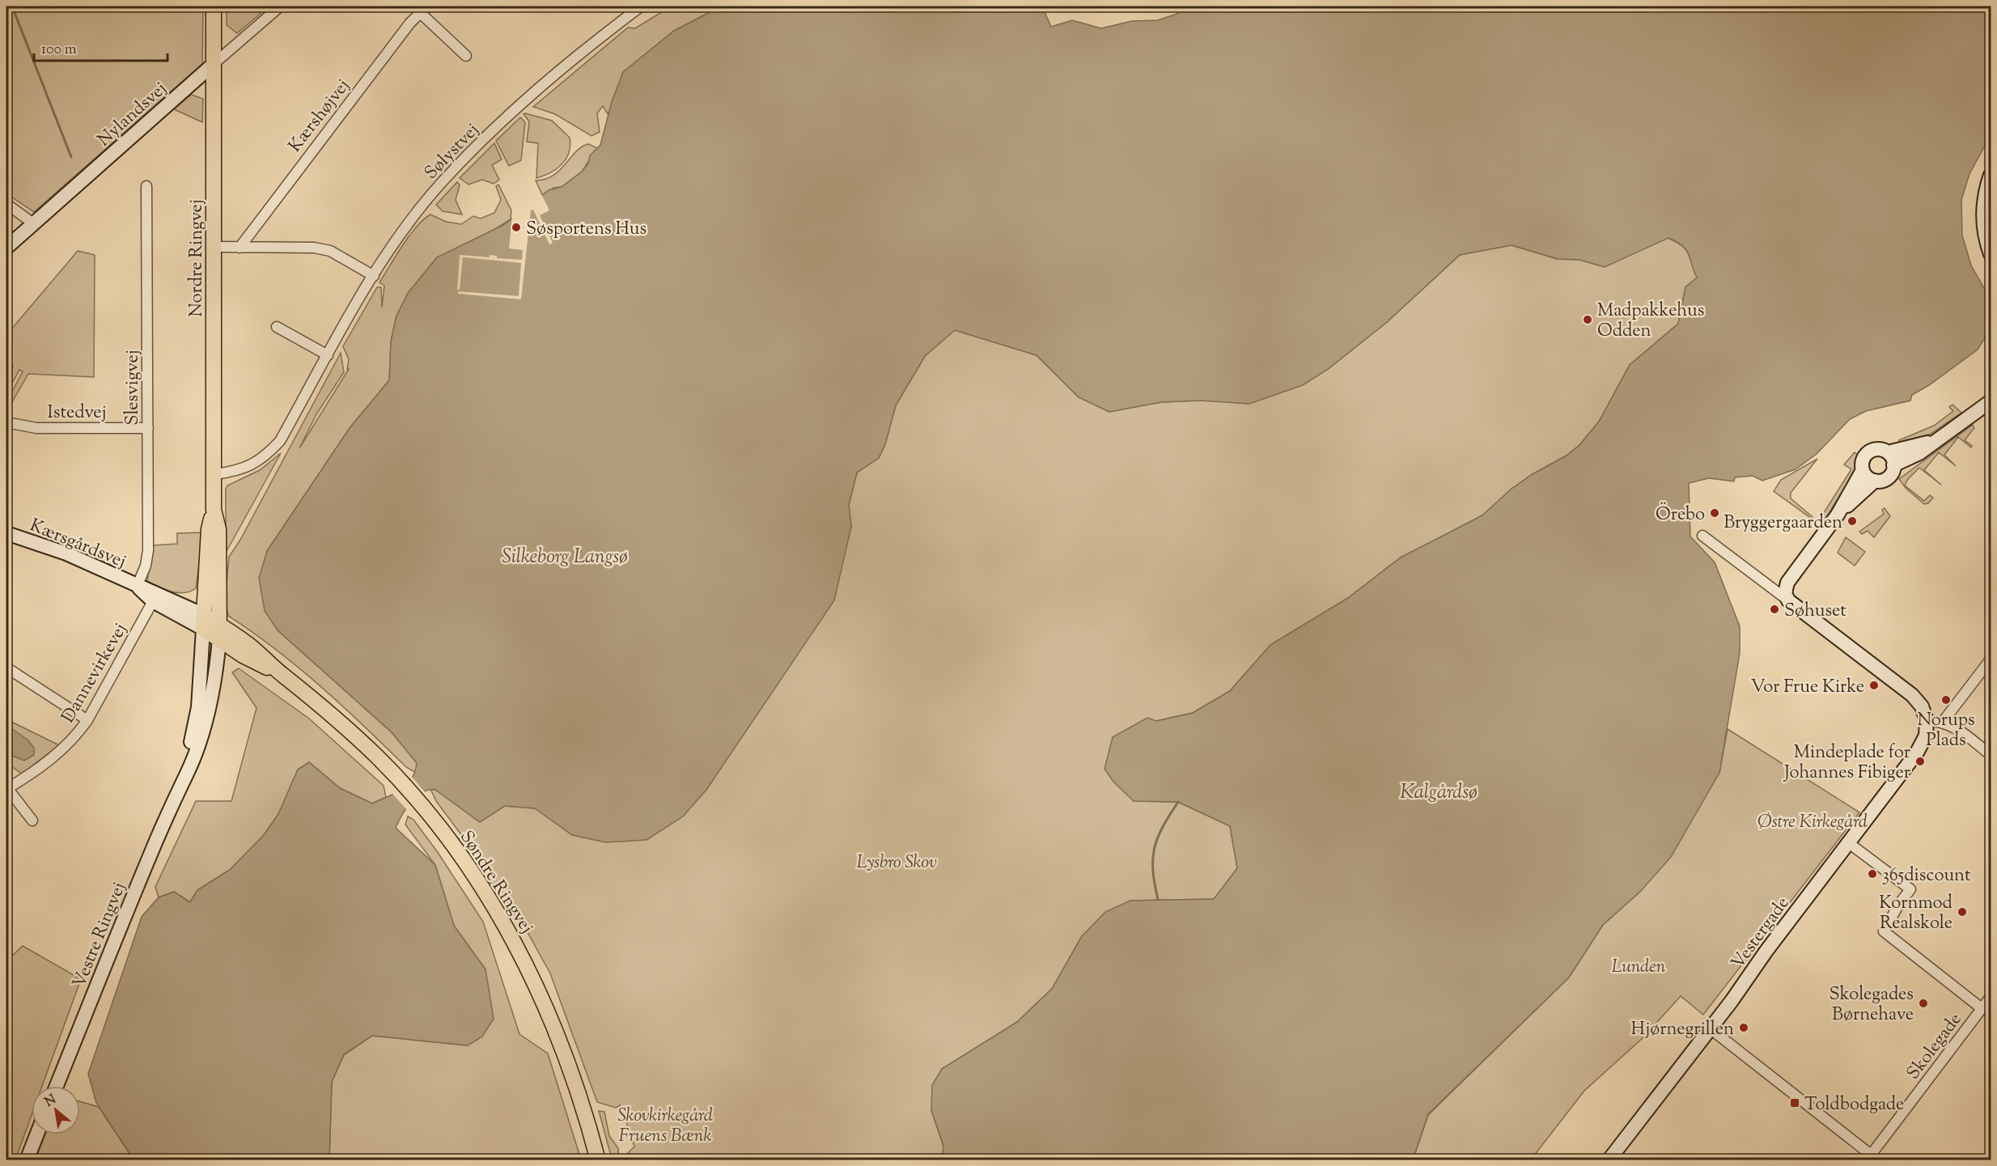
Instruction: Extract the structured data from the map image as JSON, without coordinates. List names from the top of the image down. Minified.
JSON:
{"streets":{"main road":["Nordre Ringvej","Søndre Ringvej"],"street":["Nylandsvej","Kærshøjvej","Sølystvej","Slesvigvej","Istedvej","Kærsgårdsvej","Dannevirkevej","Vestergade","Vestre Ringvej","Skolegade"]},"crossings":[["Nylandsvej","Nordre Ringvej"],["Sølystvej","Nordre Ringvej"],["Nordre Ringvej","Kærsgårdsvej"],["Nordre Ringvej","Søndre Ringvej"],["Nordre Ringvej","Vestre Ringvej"],["Slesvigvej","Istedvej"],["Slesvigvej","Kærsgårdsvej"],["Kærsgårdsvej","Dannevirkevej"],["Kærsgårdsvej","Søndre Ringvej"],["Kærsgårdsvej","Vestre Ringvej"],["Søndre Ringvej","Vestre Ringvej"]],"water":["Silkeborg Langsø","Kalgårdsø"],"parks":["Østre Kirkegård","Lysbro Skov","Lunden","Skovkirkegård Fruens Bænk"],"places":{"other":["Søsportens Hus","Madpakkehus Odden","Örebo","Bryggergaarden","Søhuset","Vor Frue Kirke","Norups Plads","Mindeplade for Johannes Fibiger","365discount","Kornmod Realskole","Skolegades Børnehave","Hjørnegrillen"],"transit":["Toldbodgade"]},"scale_bar":"100 m","north":"top left"}
